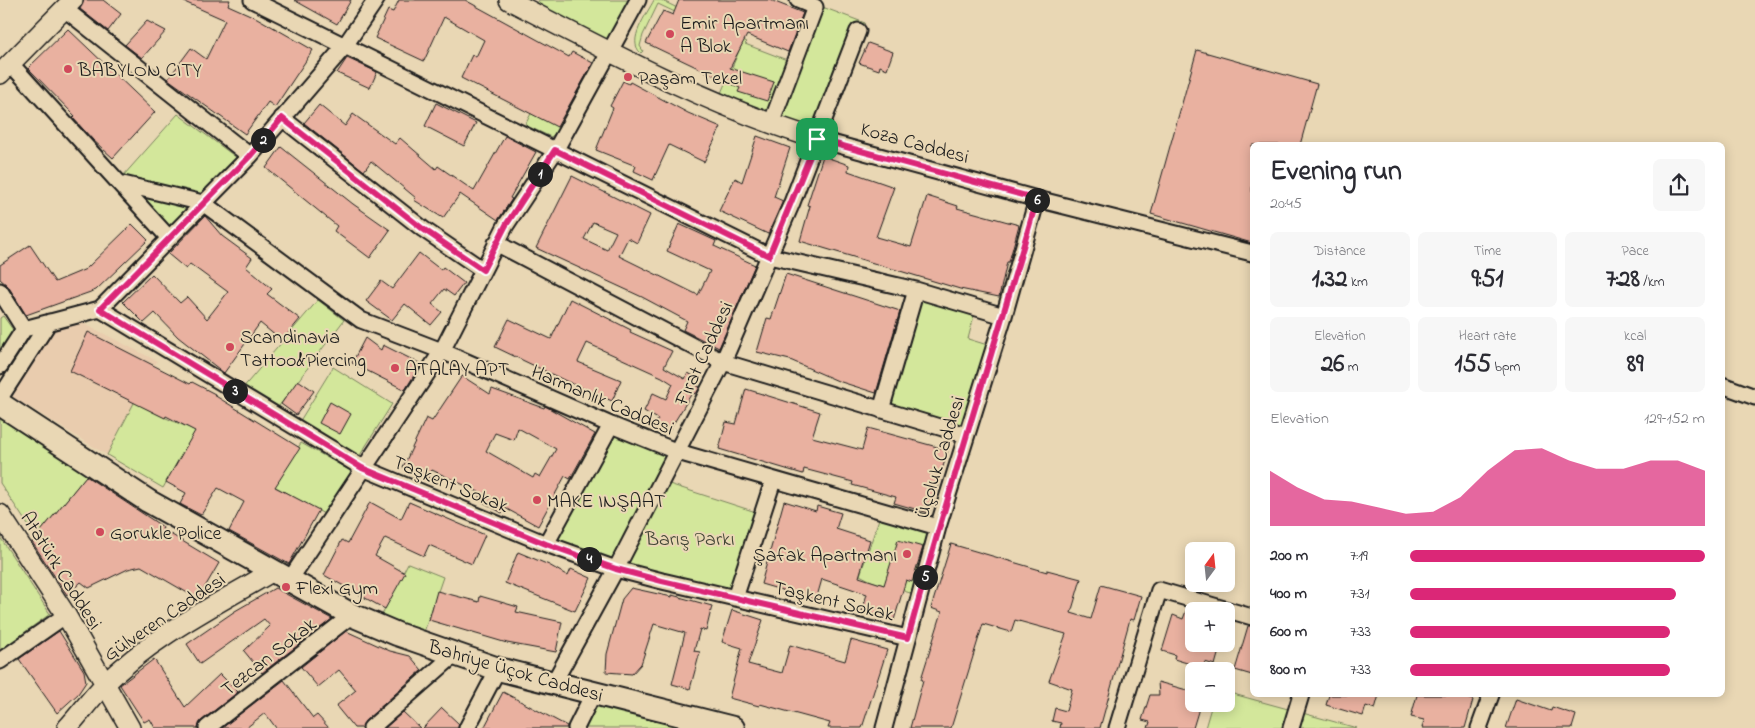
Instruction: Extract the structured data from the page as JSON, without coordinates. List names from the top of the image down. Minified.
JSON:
{"streets":{"main road":["Bahriye Üçok Caddesi"],"street":["Koza Caddesi","Fırat Caddesi","Harmanlık Caddesi","Üçoluk Caddesi","Taşkent Sokak","Atatürk Caddesi","Gülveren Caddesi","Tezcan Sokak"]},"crossings":[["Koza Caddesi","Fırat Caddesi"],["Koza Caddesi","Üçoluk Caddesi"],["Koza Caddesi","Gülveren Caddesi"],["Fırat Caddesi","Harmanlık Caddesi"],["Fırat Caddesi","Taşkent Sokak"],["Fırat Caddesi","Bahriye Üçok Caddesi"],["Harmanlık Caddesi","Üçoluk Caddesi"],["Harmanlık Caddesi","Gülveren Caddesi"],["Üçoluk Caddesi","Taşkent Sokak"],["Taşkent Sokak","Gülveren Caddesi"],["Atatürk Caddesi","Gülveren Caddesi"],["Gülveren Caddesi","Bahriye Üçok Caddesi"],["Tezcan Sokak","Bahriye Üçok Caddesi"]],"parks":["Barış Parkı"],"places":["Emir Apartmanı A Blok","BABYLON CITY","Paşam Tekel","Scandinavia Tattoo&Piercing","ATALAY APT","MAKE INŞAAT","Gorukle Police","Şafak Apartmanı","Flexi Gym"],"north":"top","page":{"pins":["2","1","6","3","4","5"],"heading":["Evening run","20:45"],"stats":[["Distance","1.32 km"],["Time","9:51"],["Pace","7:28 /km"],["Elevation","26 m"],["Heart rate","155 bpm"],["kcal","89"]],"chart":["Elevation","129–152 m"],"list":[{"name":"200 m","note":"7:19"},{"name":"400 m","note":"7:31"},{"name":"600 m","note":"7:33"},{"name":"800 m","note":"7:33"}],"map_buttons":["+","−"]}}
